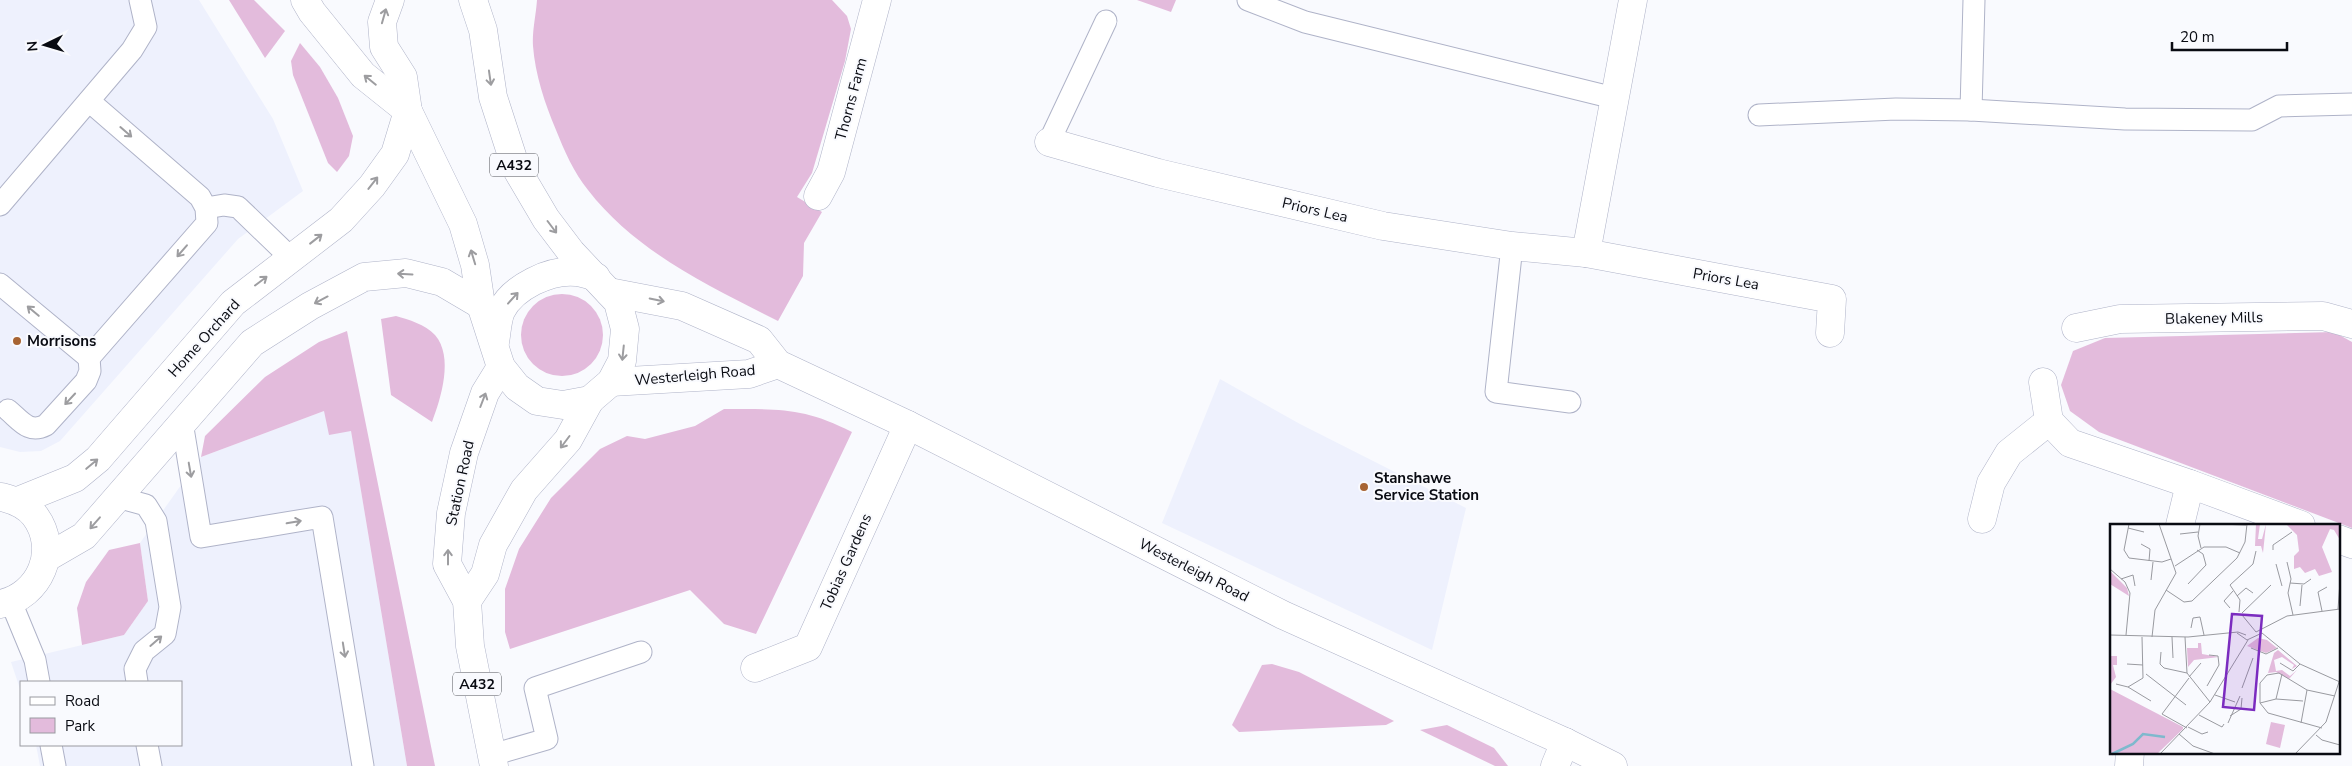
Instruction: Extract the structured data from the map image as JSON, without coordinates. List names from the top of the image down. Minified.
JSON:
{"streets":{"street":["Thorns Farm","A432","Priors Lea","Blakeney Mills","Home Orchard","Westerleigh Road","Station Road","Tobias Gardens"]},"crossings":[["A432","Home Orchard"],["A432","Westerleigh Road"],["A432","Station Road"],["Westerleigh Road","Station Road"],["Westerleigh Road","Tobias Gardens"]],"places":["Morrisons","Stanshawe Service Station"],"legend":["Road","Park"],"scale_bar":"20 m","north":"left"}
